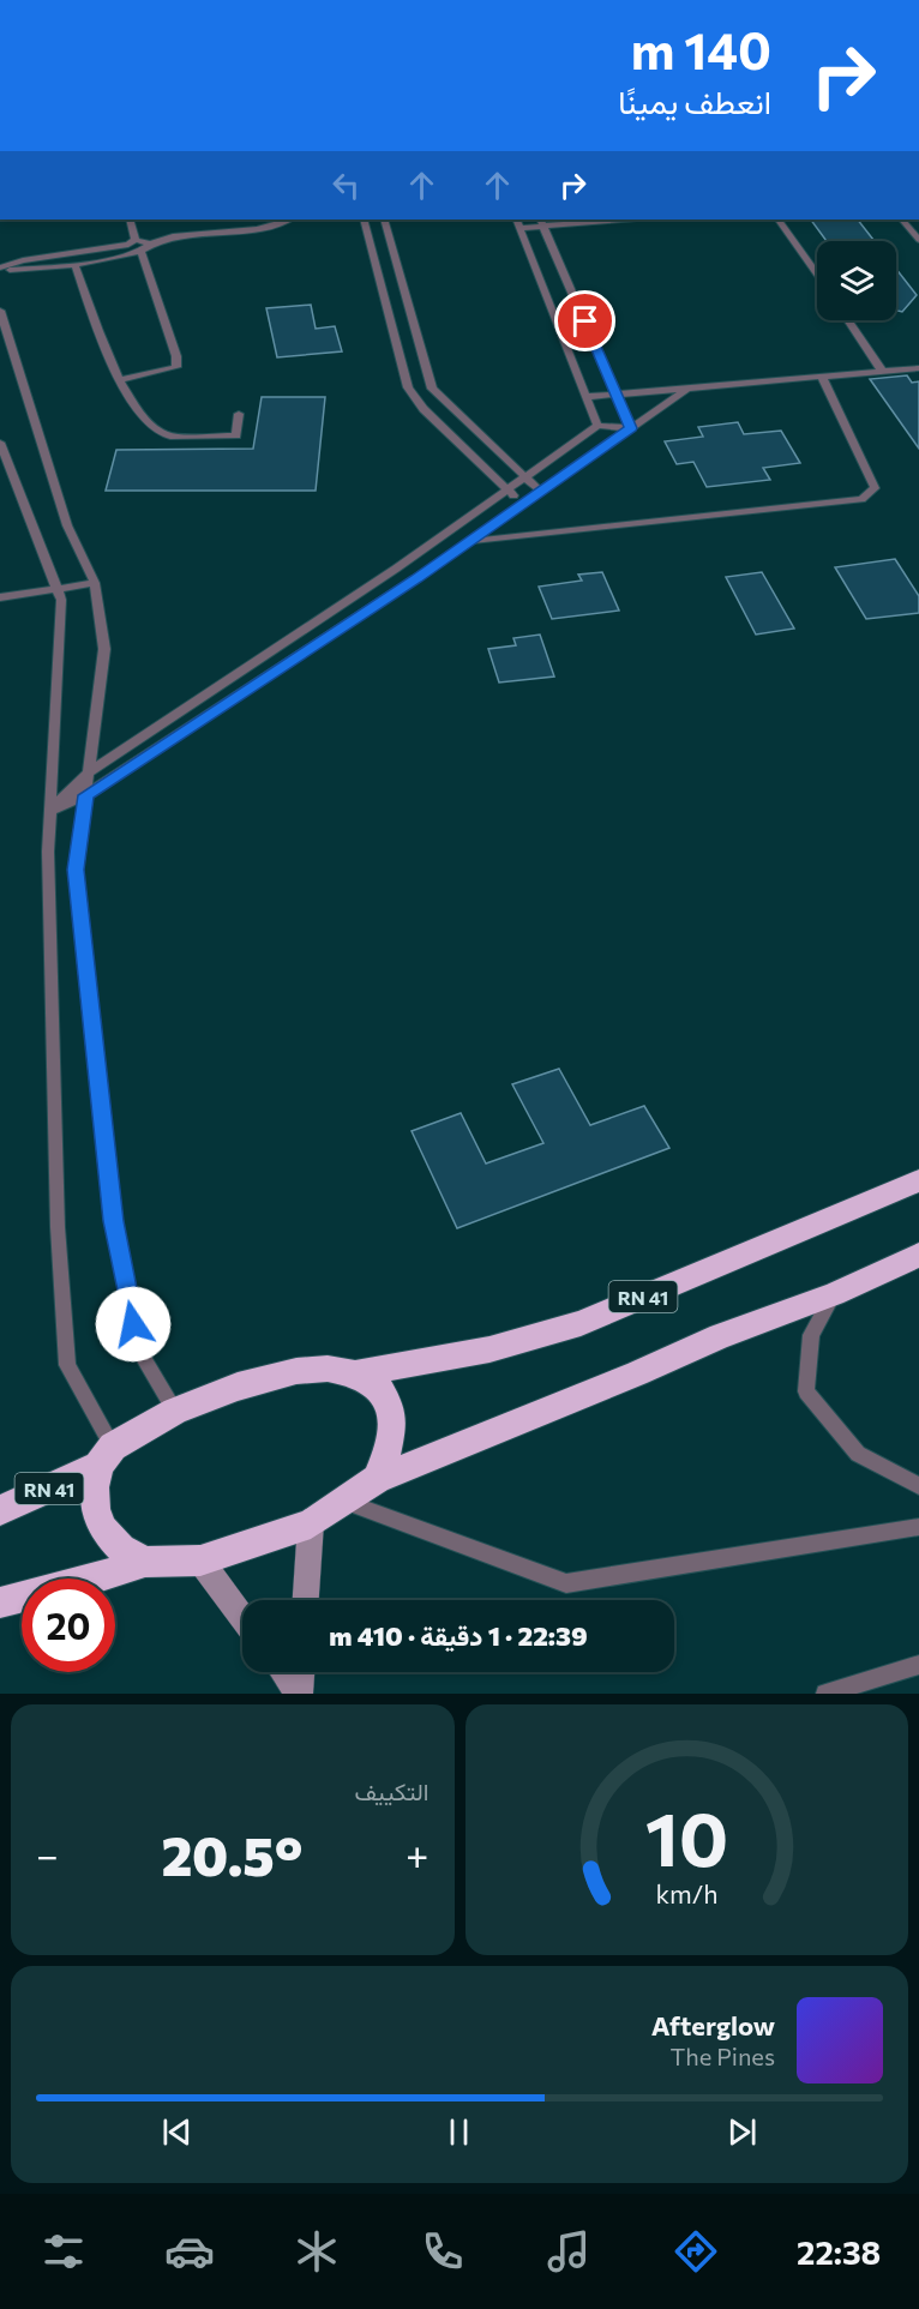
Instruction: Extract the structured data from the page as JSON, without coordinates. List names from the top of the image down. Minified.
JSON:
{"streets":{"highway":["RN 41"]},"page":{"turn":["140 m","انعطف يمينًا"],"limit":"20","trip":"22:39 · 1 دقيقة · 410 m","tile":"التكييف","heat":["−","20.5°","+"],"song":["Afterglow","The Pines"],"tabs":"22:38","gauge":["10","km/h"]}}
